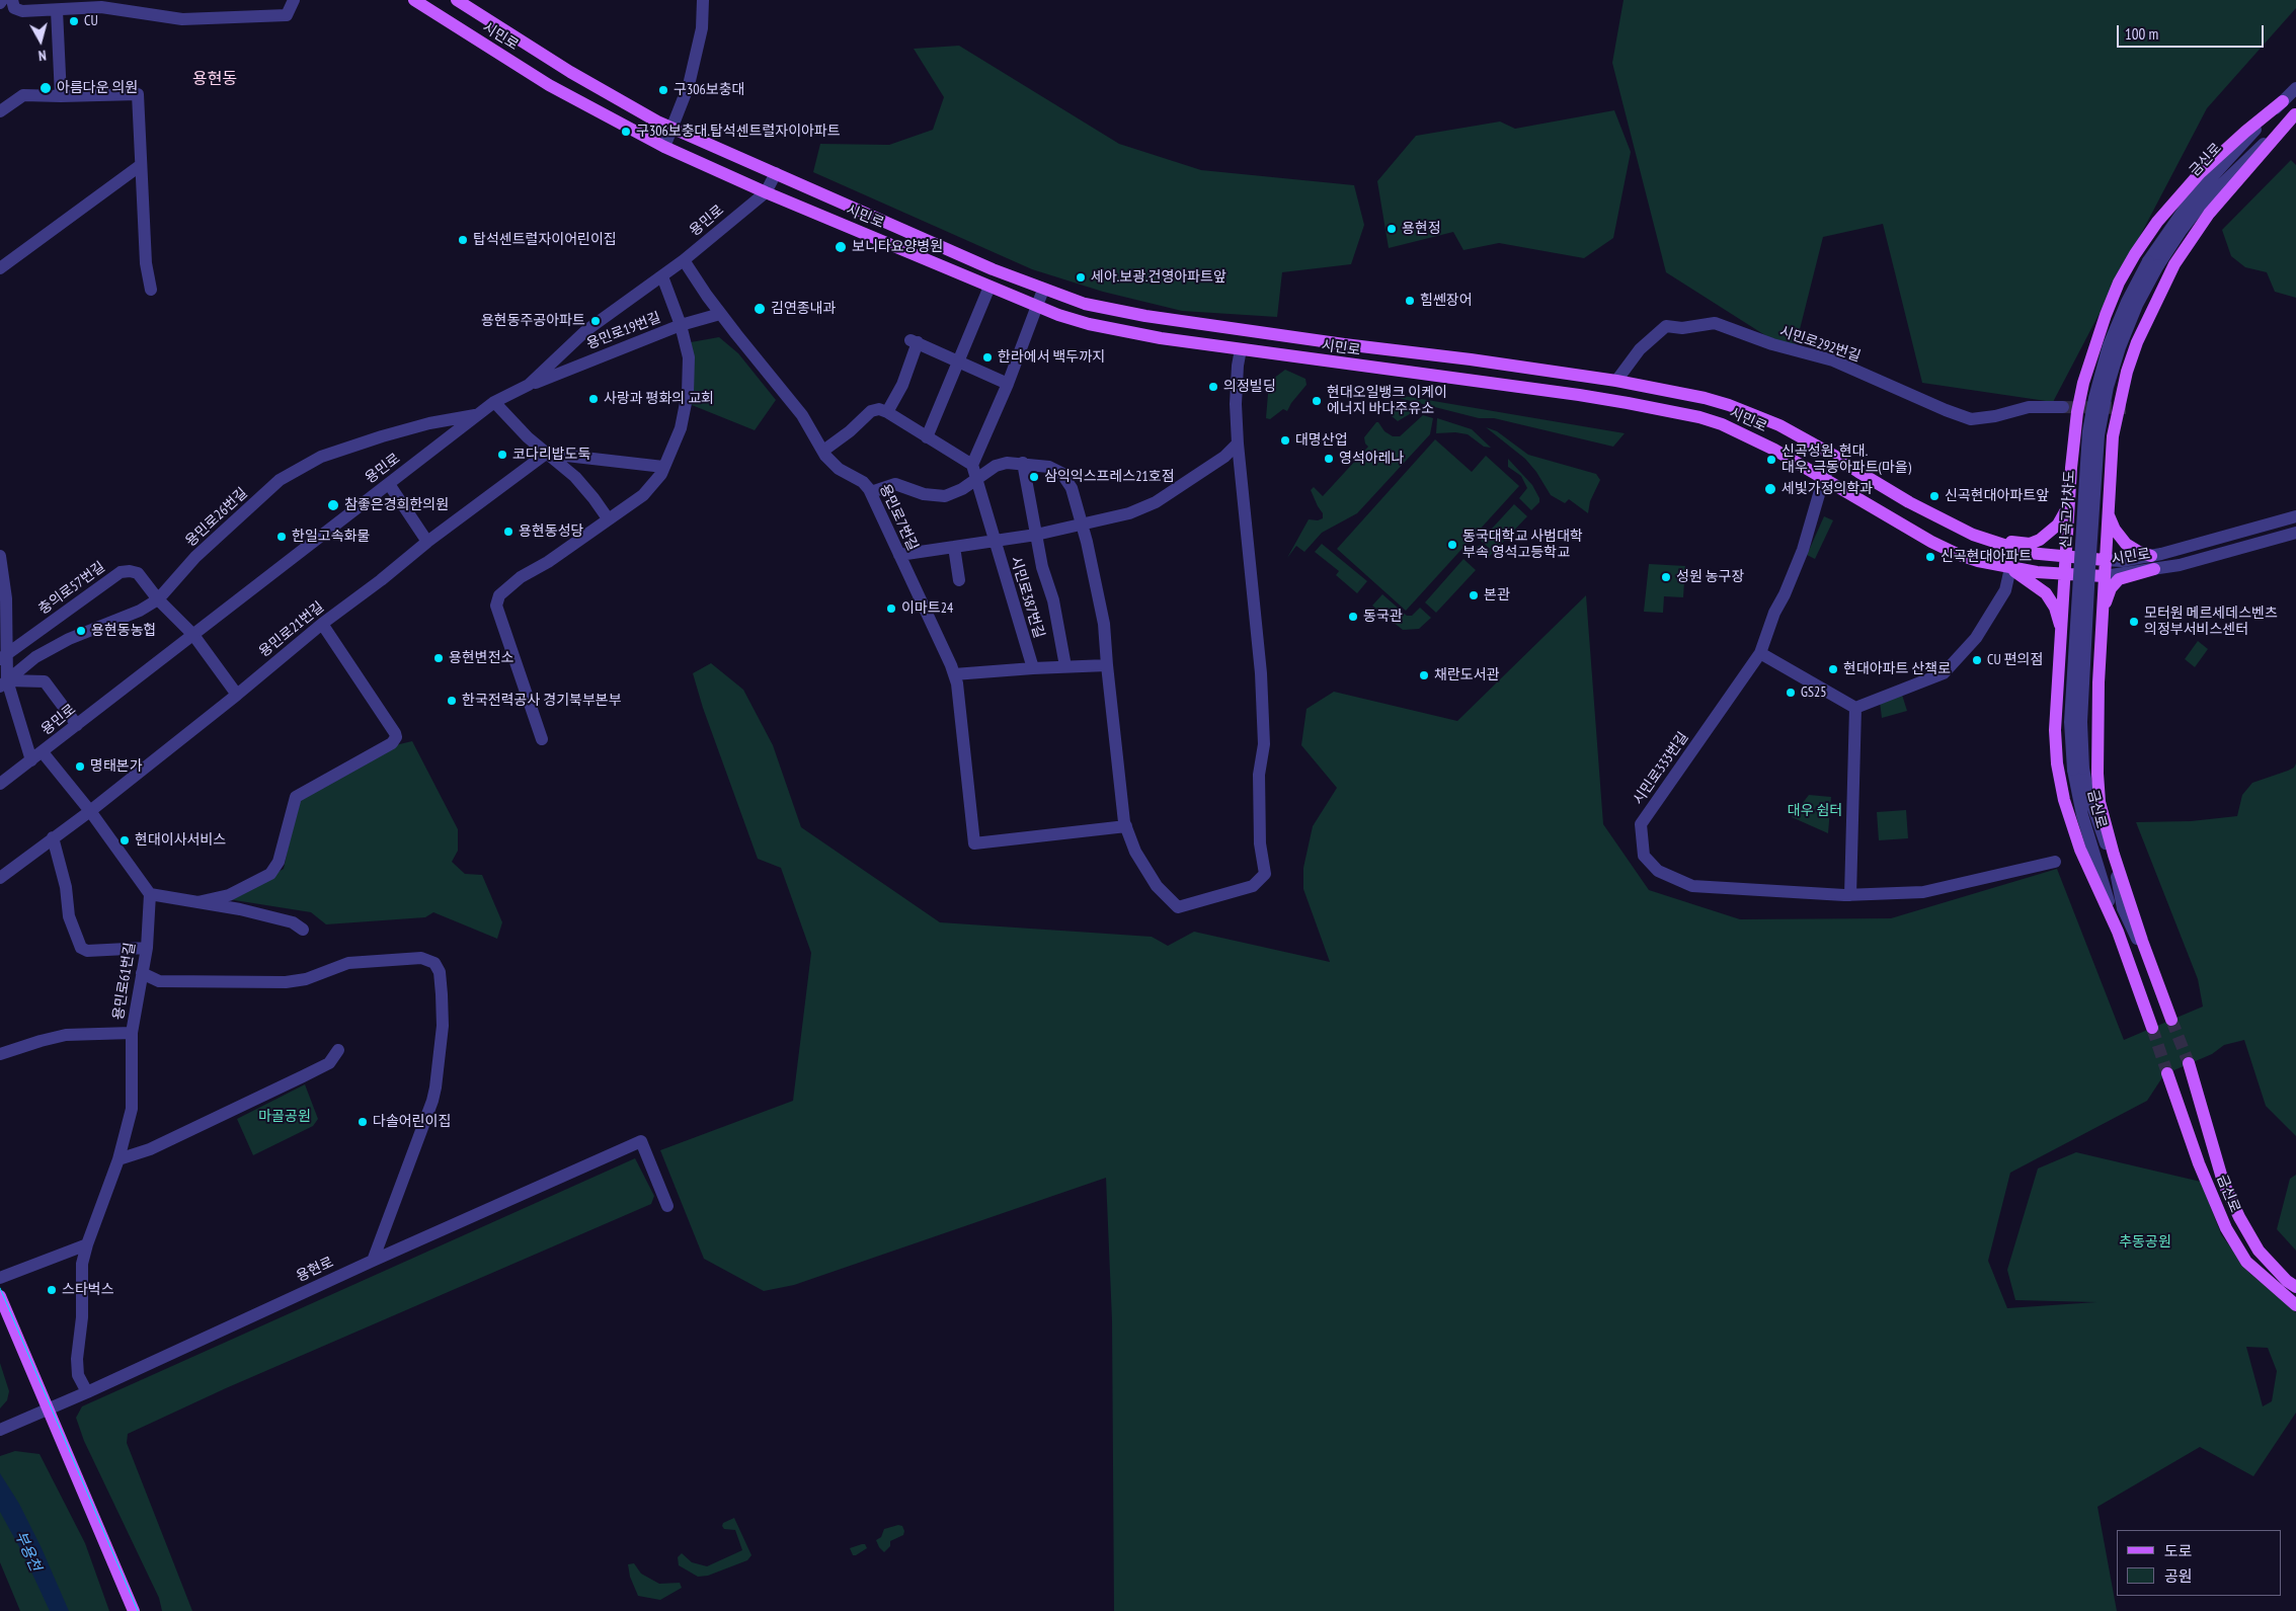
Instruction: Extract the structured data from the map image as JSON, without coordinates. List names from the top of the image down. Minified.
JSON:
{"streets":{"main road":["시민로","금신로"],"street":["용민로","용민로19번길","시민로292번길","신곡고가차도","용민로26번길","용민로7번길","충의로57번길","시민로387번길","용민로21번길","시민로333번길","용민로61번길","용현로"]},"crossings":[["시민로","용민로"],["시민로","시민로292번길"],["시민로","시민로333번길"],["금신로","신곡고가차도"],["용민로","용민로19번길"],["용민로","용민로26번길"],["용민로","용민로7번길"],["용민로","충의로57번길"],["용민로26번길","충의로57번길"],["충의로57번길","용민로21번길"],["용민로61번길","용현로"]],"districts":["용현동"],"water":["부용천"],"parks":["대우 쉼터","마골공원","추동공원"],"places":["CU","아름다운 의원","구306보충대","구306보충대.탑석센트럴자이아파트","용현정","탑석센트럴자이어린이집","보니타요양병원","세아.보광.건영아파트앞","힘쎈장어","김연종내과","용현동주공아파트","한라에서 백두까지","의정빌딩","사랑과 평화의 교회","현대오일뱅크 이케이 에너지 바다주유소","대명산업","코다리밥도둑","영석아레나","신곡성원. 현대. 대우. 극동아파트(마을)","삼익익스프레스21호점","세빛가정의학과","신곡현대아파트앞","참좋은경희한의원","용현동성당","한일고속화물","동국대학교 사범대학 부속 영석고등학교","신곡현대아파트","성원 농구장","본관","이마트24","동국관","모터원 메르세데스벤츠 의정부서비스센터","용현동농협","용현변전소","CU 편의점","현대아파트 산책로","채란도서관","GS25","한국전력공사 경기북부본부","명태본가","현대이사서비스","다솔어린이집","스타벅스"],"legend":["도로","공원"],"scale_bar":"100 m","north":"bottom"}
